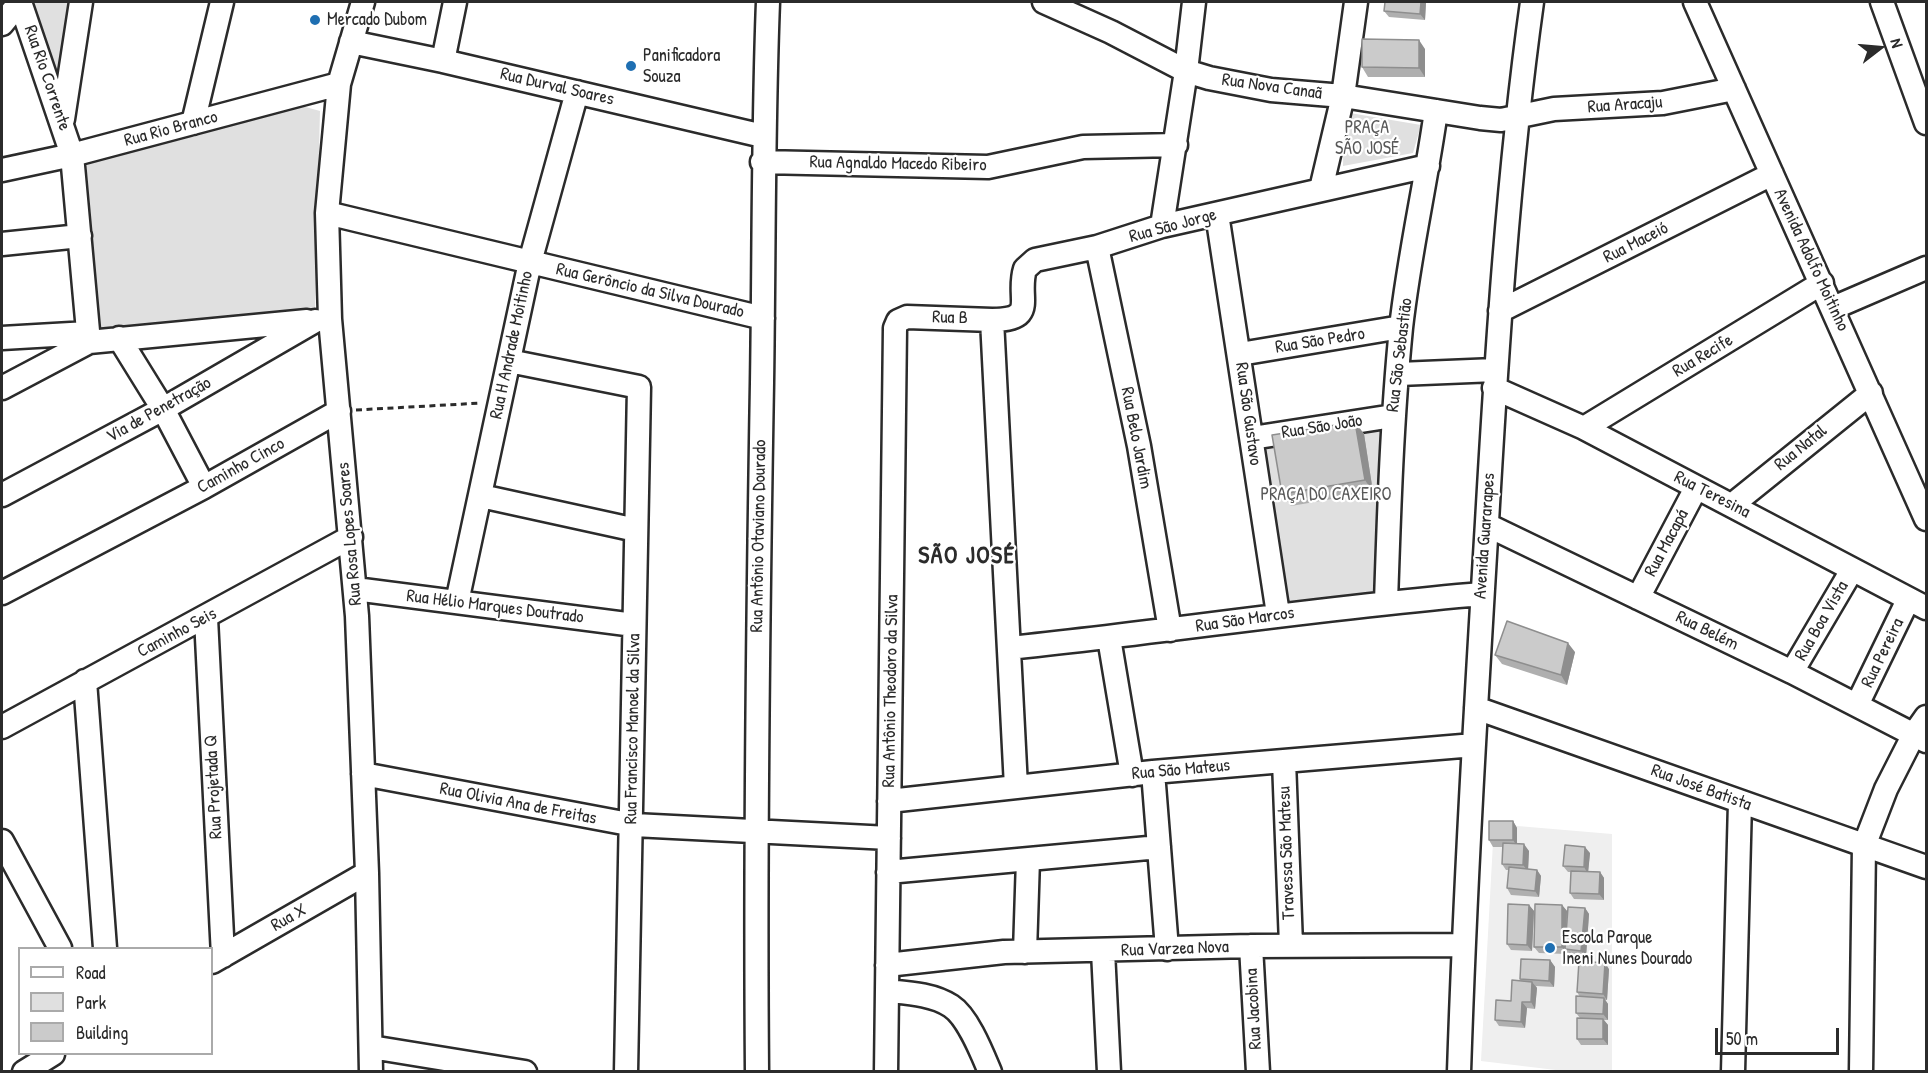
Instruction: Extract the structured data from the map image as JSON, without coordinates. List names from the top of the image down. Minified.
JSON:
{"streets":{"street":["Rua Rio Corrente","Rua Durval Soares","Rua Nova Canaã","Rua Aracaju","Rua Rio Branco","Rua Agnaldo Macedo Ribeiro","Rua São Jorge","Rua Maceió","Avenida Adolfo Moitinho","Rua Gerôncio da Silva Dourado","Rua B","Rua São Pedro","Rua H Andrade Moitinho","Rua São Sebastião","Rua Recife","Via de Penetração","Rua São Gustavo","Rua São João","Rua Belo Jardim","Rua Natal","Caminho Cinco","Rua Teresina","Rua Rosa Lopes Soares","Rua Antônio Otaviano Dourado","Avenida Guararapes","Rua Macapá","Rua Hélio Marques Doutrado","Rua São Marcos","Rua Boa Vista","Rua Belém","Caminho Seis","Rua Pereira","Rua Antônio Theodoro da Silva","Rua Francisco Manoel da Silva","Rua São Mateus","Rua Projetada Q","Rua José Batista","Rua Olivia Ana de Freitas","Travessa São Matesu","Rua X","Rua Varzea Nova","Rua Jacobina"]},"crossings":[["Rua Rio Corrente","Rua Rio Branco"],["Rua Durval Soares","Rua H Andrade Moitinho"],["Rua Durval Soares","Rua Rosa Lopes Soares"],["Rua Durval Soares","Rua Antônio Otaviano Dourado"],["Rua Nova Canaã","Rua Aracaju"],["Rua Nova Canaã","Rua São Sebastião"],["Rua Nova Canaã","Avenida Guararapes"],["Rua Aracaju","Avenida Adolfo Moitinho"],["Rua Aracaju","Avenida Guararapes"],["Rua Rio Branco","Rua Rosa Lopes Soares"],["Rua Agnaldo Macedo Ribeiro","Rua Antônio Otaviano Dourado"],["Rua São Jorge","Rua B"],["Rua São Jorge","Rua São Sebastião"],["Rua São Jorge","Rua São Gustavo"],["Rua São Jorge","Rua Belo Jardim"],["Rua Maceió","Avenida Adolfo Moitinho"],["Rua Maceió","Avenida Guararapes"],["Avenida Adolfo Moitinho","Rua Recife"],["Avenida Adolfo Moitinho","Rua Natal"],["Rua Gerôncio da Silva Dourado","Rua H Andrade Moitinho"],["Rua Gerôncio da Silva Dourado","Rua Rosa Lopes Soares"],["Rua Gerôncio da Silva Dourado","Rua Antônio Otaviano Dourado"],["Rua B","Rua Antônio Theodoro da Silva"],["Rua São Pedro","Rua São Sebastião"],["Rua São Pedro","Rua São Gustavo"],["Rua H Andrade Moitinho","Rua Hélio Marques Doutrado"],["Rua H Andrade Moitinho","Rua Francisco Manoel da Silva"],["Rua São Sebastião","Rua São João"],["Rua São Sebastião","Rua São Marcos"],["Rua Recife","Rua Teresina"],["Via de Penetração","Rua Rosa Lopes Soares"],["Rua São Gustavo","Rua São João"],["Rua São Gustavo","Rua São Marcos"],["Rua Belo Jardim","Rua São Marcos"],["Rua Natal","Rua Teresina"],["Caminho Cinco","Rua Rosa Lopes Soares"],["Rua Teresina","Avenida Guararapes"],["Rua Teresina","Rua Macapá"],["Rua Teresina","Rua Boa Vista"],["Rua Teresina","Rua Pereira"],["Rua Rosa Lopes Soares","Rua Hélio Marques Doutrado"],["Rua Rosa Lopes Soares","Caminho Seis"],["Rua Rosa Lopes Soares","Rua Olivia Ana de Freitas"],["Rua Rosa Lopes Soares","Rua X"],["Rua Antônio Otaviano Dourado","Rua Olivia Ana de Freitas"],["Avenida Guararapes","Rua São Marcos"],["Avenida Guararapes","Rua Belém"],["Avenida Guararapes","Rua São Mateus"],["Avenida Guararapes","Rua José Batista"],["Avenida Guararapes","Rua Varzea Nova"],["Rua Macapá","Rua Belém"],["Rua Hélio Marques Doutrado","Rua Francisco Manoel da Silva"],["Rua Boa Vista","Rua Belém"],["Rua Belém","Rua Pereira"],["Caminho Seis","Rua Projetada Q"],["Rua Antônio Theodoro da Silva","Rua São Mateus"],["Rua Antônio Theodoro da Silva","Rua Olivia Ana de Freitas"],["Rua Antônio Theodoro da Silva","Rua Varzea Nova"],["Rua Francisco Manoel da Silva","Rua Olivia Ana de Freitas"],["Rua São Mateus","Travessa São Matesu"],["Rua Projetada Q","Rua X"],["Travessa São Matesu","Rua Varzea Nova"],["Rua Varzea Nova","Rua Jacobina"]],"districts":["SÃO JOSÉ"],"parks":["PRAÇA SÃO JOSÉ","PRAÇA DO CAXEIRO"],"places":["Mercado Dubom","Panificadora Souza","Escola Parque Ineni Nunes Dourado"],"legend":["Road","Park","Building"],"scale_bar":"50 m","north":"right"}
